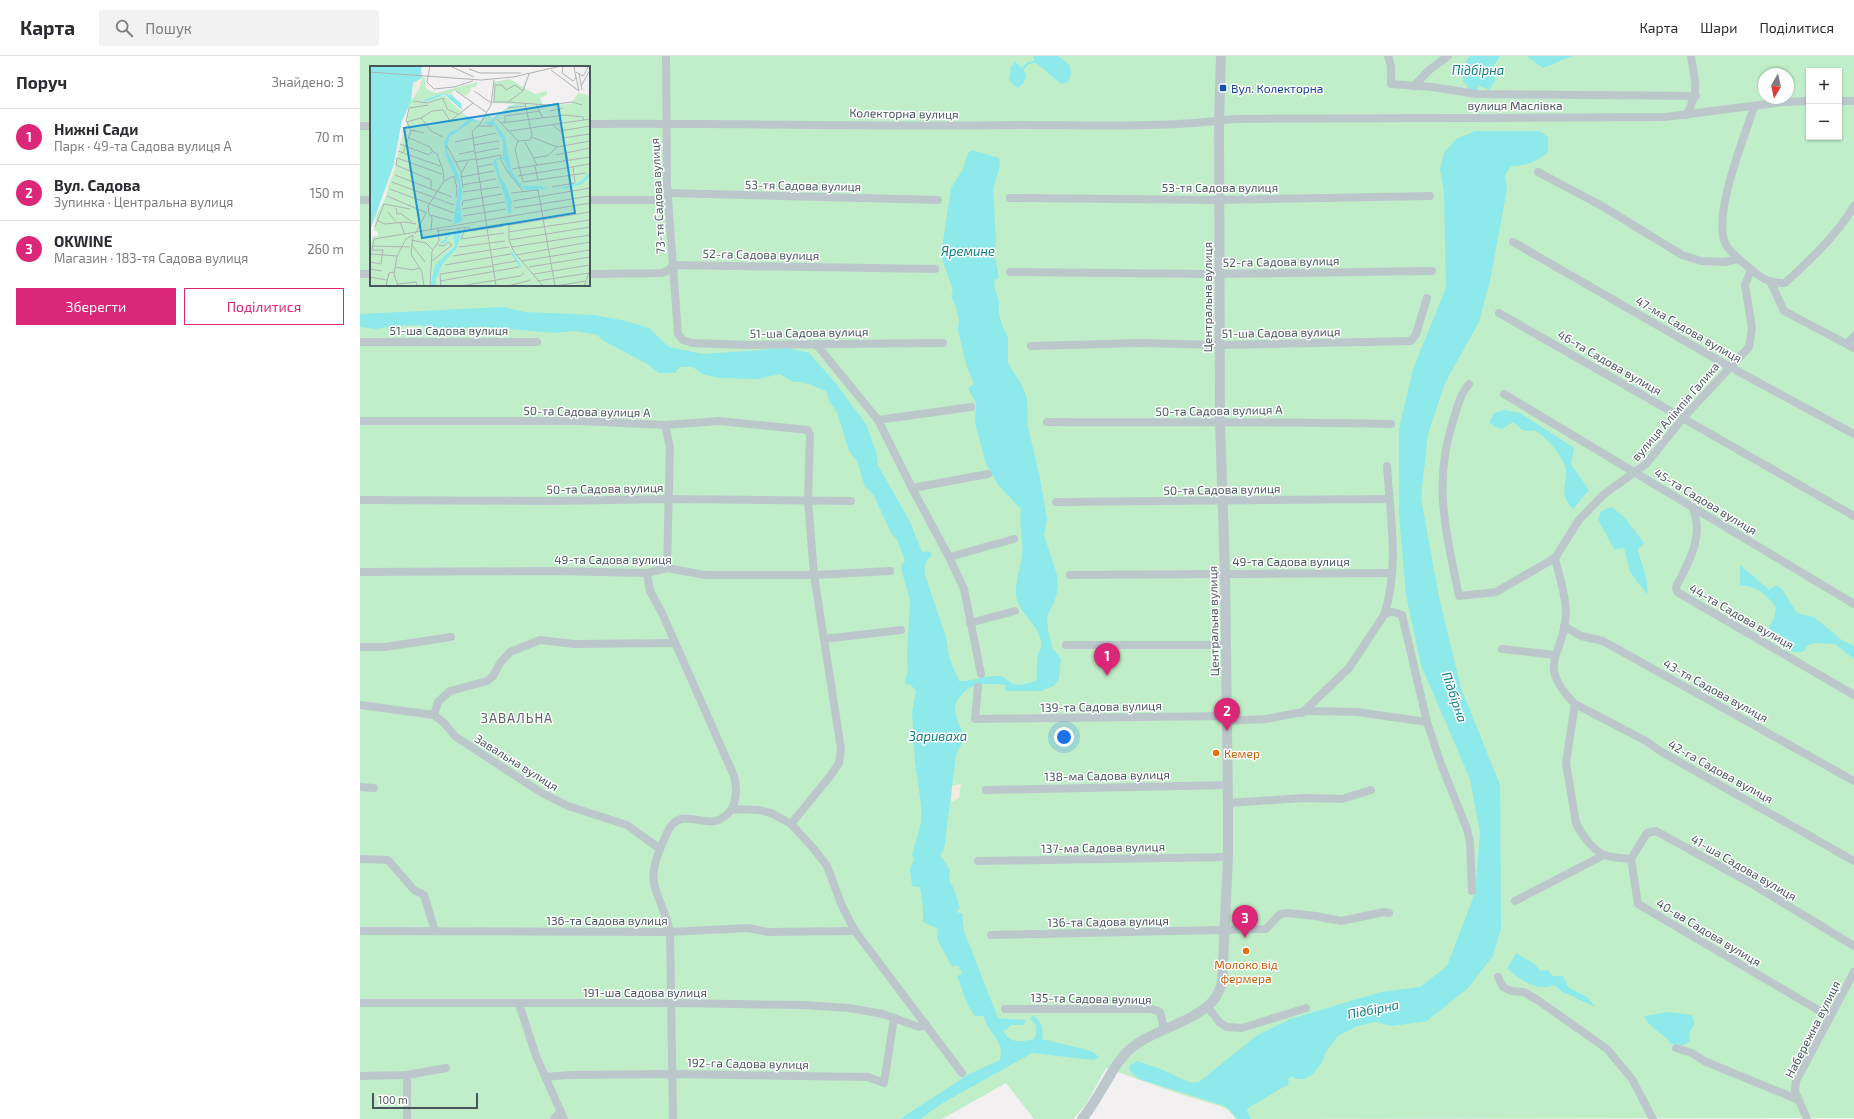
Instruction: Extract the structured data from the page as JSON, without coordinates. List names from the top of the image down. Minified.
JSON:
{"streets":{"street":["вулиця Маслівка","Колекторна вулиця","53-тя Садова вулиця","73-тя Садова вулиця","52-га Садова вулиця","Центральна вулиця","47-ма Садова вулиця","51-ша Садова вулиця","46-та Садова вулиця","50-та Садова вулиця А","вулиця Алімпія Галика","50-та Садова вулиця","45-та Садова вулиця","49-та Садова вулиця","44-та Садова вулиця","43-тя Садова вулиця","139-та Садова вулиця","Завальна вулиця","42-га Садова вулиця","138-ма Садова вулиця","137-ма Садова вулиця","41-ша Садова вулиця","136-та Садова вулиця","40-ва Садова вулиця","191-ша Садова вулиця","135-та Садова вулиця","Набережна вулиця","192-га Садова вулиця"]},"crossings":[["вулиця Маслівка","Колекторна вулиця"],["вулиця Маслівка","Центральна вулиця"],["Колекторна вулиця","73-тя Садова вулиця"],["Колекторна вулиця","Центральна вулиця"],["53-тя Садова вулиця","73-тя Садова вулиця"],["53-тя Садова вулиця","Центральна вулиця"],["73-тя Садова вулиця","52-га Садова вулиця"],["73-тя Садова вулиця","51-ша Садова вулиця"],["52-га Садова вулиця","Центральна вулиця"],["Центральна вулиця","51-ша Садова вулиця"],["Центральна вулиця","50-та Садова вулиця А"],["Центральна вулиця","50-та Садова вулиця"],["Центральна вулиця","49-та Садова вулиця"],["Центральна вулиця","139-та Садова вулиця"],["Центральна вулиця","138-ма Садова вулиця"],["Центральна вулиця","137-ма Садова вулиця"],["Центральна вулиця","136-та Садова вулиця"],["Центральна вулиця","135-та Садова вулиця"],["47-ма Садова вулиця","вулиця Алімпія Галика"],["46-та Садова вулиця","вулиця Алімпія Галика"],["50-та Садова вулиця А","50-та Садова вулиця"],["вулиця Алімпія Галика","45-та Садова вулиця"],["45-та Садова вулиця","44-та Садова вулиця"],["41-ша Садова вулиця","40-ва Садова вулиця"],["40-ва Садова вулиця","Набережна вулиця"],["191-ша Садова вулиця","192-га Садова вулиця"]],"districts":["ЗАВАЛЬНА"],"water":["Підбірна","Яремине","Зариваха"],"places":{"transit":["Вул. Колекторна"],"other":["Кемер","Молоко від фермера"]},"scale_bar":"100 m","north":"bottom","page":{"header":"Карта","search":"Пошук","nav":["Карта","Шари","Поділитися"],"heading":["Поруч","Знайдено: 3"],"map_buttons":["+","−"],"list":[{"mark":"1","name":"Нижні Сади","note":"Парк · 49-та Садова вулиця А","value":"70 m"},{"mark":"2","name":"Вул. Садова","note":"Зупинка · Центральна вулиця","value":"150 m"},{"mark":"3","name":"OKWINE","note":"Магазин · 183-тя Садова вулиця","value":"260 m"}],"buttons":["Зберегти","Поділитися"],"pins":["1","2","3"],"scale":"100 m"}}
